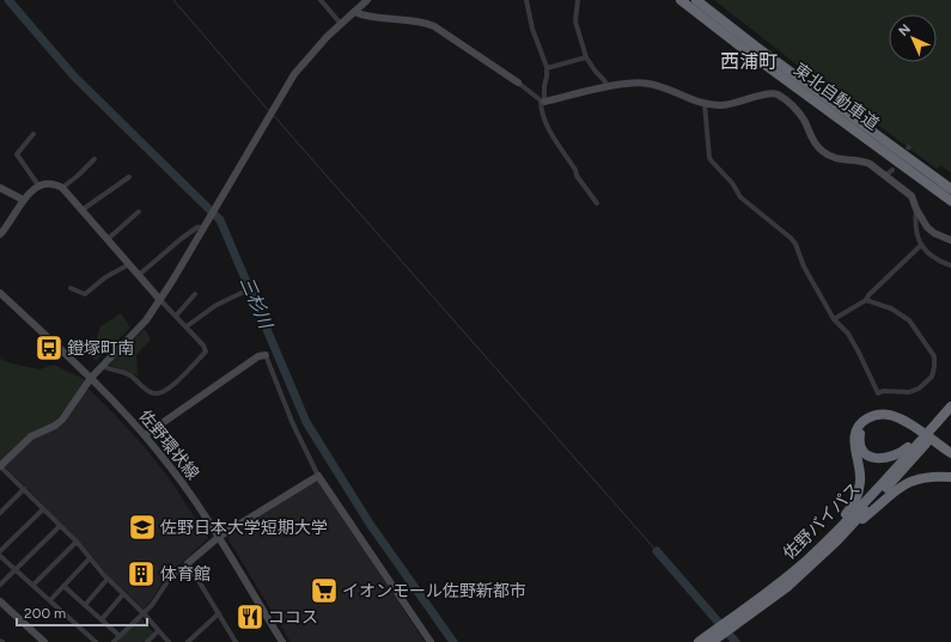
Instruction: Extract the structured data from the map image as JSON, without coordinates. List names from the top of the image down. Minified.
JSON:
{"streets":{"highway":["東北自動車道","佐野バイパス"],"street":["佐野環状線"]},"districts":["西浦町"],"water":["三杉川"],"places":{"bus stop":["鐙塚町南"],"school or university":["佐野日本大学短期大学"],"building":["体育館"],"supermarket":["イオンモール佐野新都市"],"restaurant":["ココス"]},"scale_bar":"200 m","north":"top left"}
